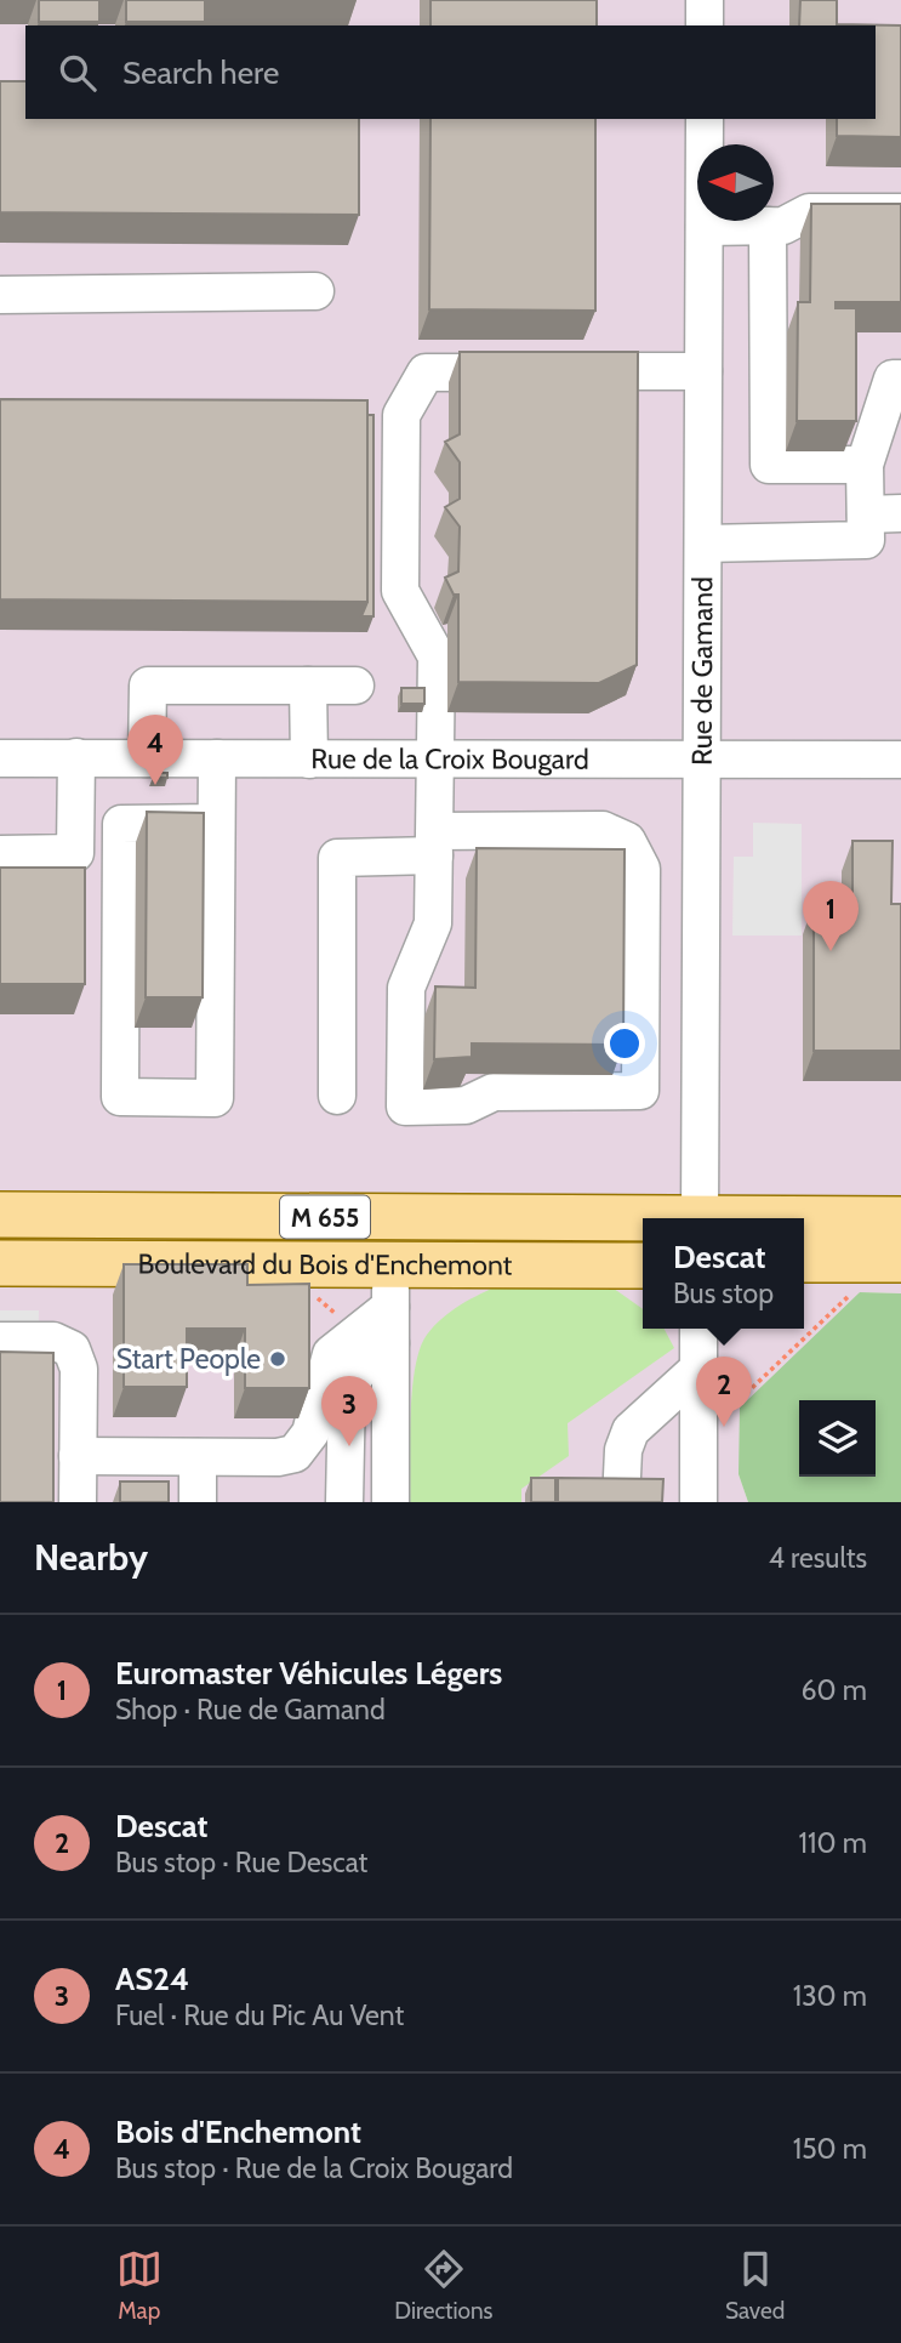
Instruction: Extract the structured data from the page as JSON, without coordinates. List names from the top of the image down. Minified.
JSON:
{"streets":{"main road":["M 655","Boulevard du Bois d'Enchemont"],"street":["Rue de Gamand","Rue de la Croix Bougard"]},"crossings":[["Rue de Gamand","Rue de la Croix Bougard"]],"places":["Start People"],"north":"left","page":{"search":"Search here","pins":["4","1","2","3"],"popup":["Descat","Bus stop"],"heading":["Nearby","4 results"],"list":[{"mark":"1","name":"Euromaster Véhicules Légers","note":"Shop · Rue de Gamand","value":"60 m"},{"mark":"2","name":"Descat","note":"Bus stop · Rue Descat","value":"110 m"},{"mark":"3","name":"AS24","note":"Fuel · Rue du Pic Au Vent","value":"130 m"},{"mark":"4","name":"Bois d'Enchemont","note":"Bus stop · Rue de la Croix Bougard","value":"150 m"}],"nav":["Map","Directions","Saved"]}}
